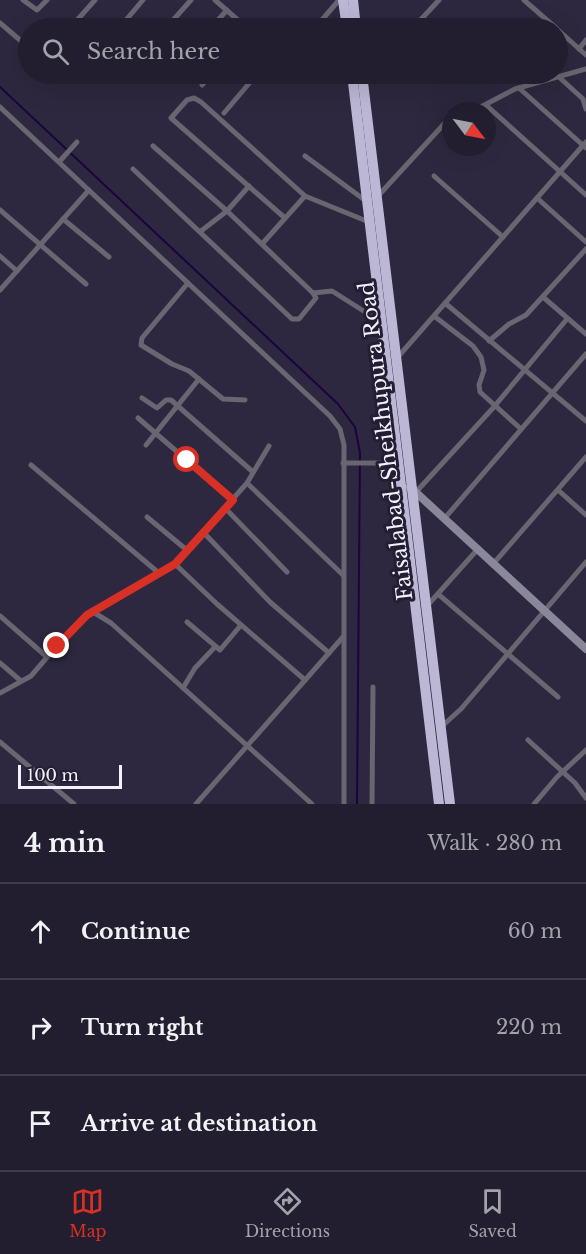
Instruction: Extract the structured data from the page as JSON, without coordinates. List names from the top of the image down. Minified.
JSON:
{"streets":{"highway":["Faisalabad-Sheikhupura Road"]},"scale_bar":"100 m","north":"bottom right","page":{"search":"Search here","scale":"100 m","heading":["4 min","Walk · 280 m"],"list":[["Continue","60 m"],["Turn right","220 m"],"Arrive at destination"],"nav":["Map","Directions","Saved"]}}
